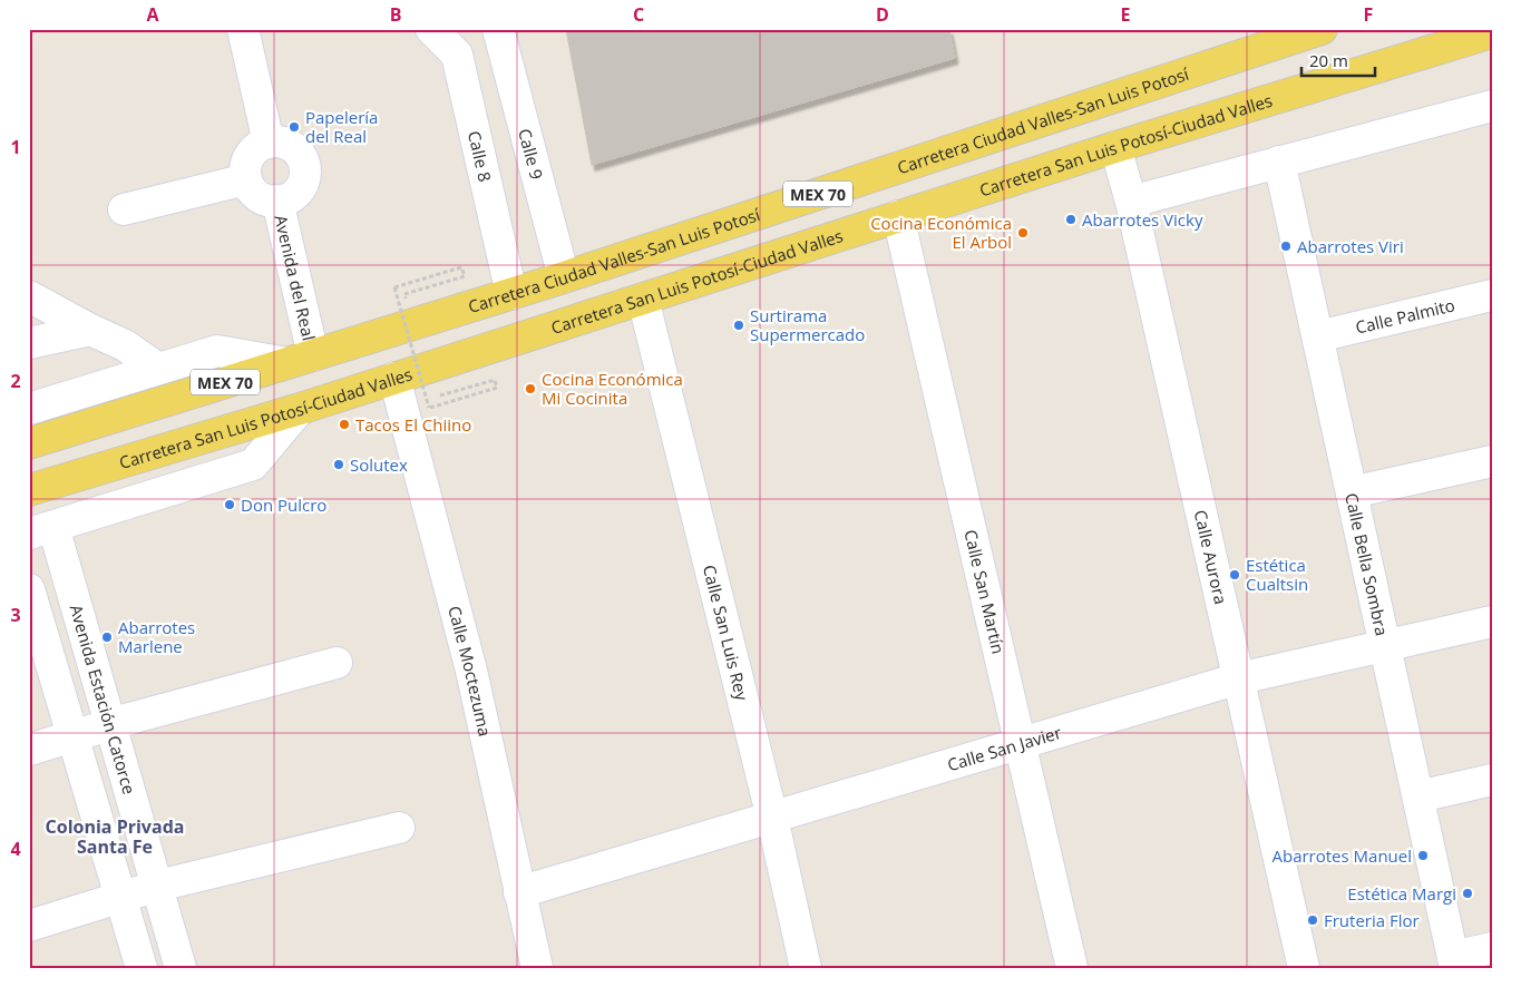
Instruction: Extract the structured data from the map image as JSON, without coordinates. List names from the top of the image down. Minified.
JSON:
{"streets":{"main road":["Carretera Ciudad Valles-San Luis Potosí","Carretera San Luis Potosí-Ciudad Valles","MEX 70"],"street":["Calle 9","Calle 8","Avenida del Real","Calle Palmito","Calle Aurora","Calle Bella Sombra","Calle San Martín","Calle San Luis Rey","Calle Moctezuma","Avenida Estación Catorce","Calle San Javier"]},"crossings":[["Carretera Ciudad Valles-San Luis Potosí","Calle 9"],["Carretera Ciudad Valles-San Luis Potosí","Calle 8"],["Carretera Ciudad Valles-San Luis Potosí","Avenida del Real"],["Carretera San Luis Potosí-Ciudad Valles","Calle Aurora"],["Carretera San Luis Potosí-Ciudad Valles","Calle San Martín"],["Carretera San Luis Potosí-Ciudad Valles","Calle San Luis Rey"],["Carretera San Luis Potosí-Ciudad Valles","Calle Moctezuma"],["Calle Palmito","Calle Bella Sombra"],["Calle Aurora","Calle San Javier"],["Calle Bella Sombra","Calle San Javier"],["Calle San Martín","Calle San Javier"],["Calle San Luis Rey","Calle San Javier"],["Calle Moctezuma","Calle San Javier"]],"districts":["Colonia Privada Santa Fe"],"places":["Papelería del Real","Abarrotes Vicky","Cocina Económica El Arbol","Abarrotes Viri","Surtirama Supermercado","Cocina Económica Mi Cocinita","Tacos El Chiino","Solutex","Don Pulcro","Estética Cualtsin","Abarrotes Marlene","Abarrotes Manuel","Estética Margi","Fruteria Flor"],"scale_bar":"20 m","grid":{"columns":["A","B","C","D","E","F"],"rows":["1","2","3","4"]}}
